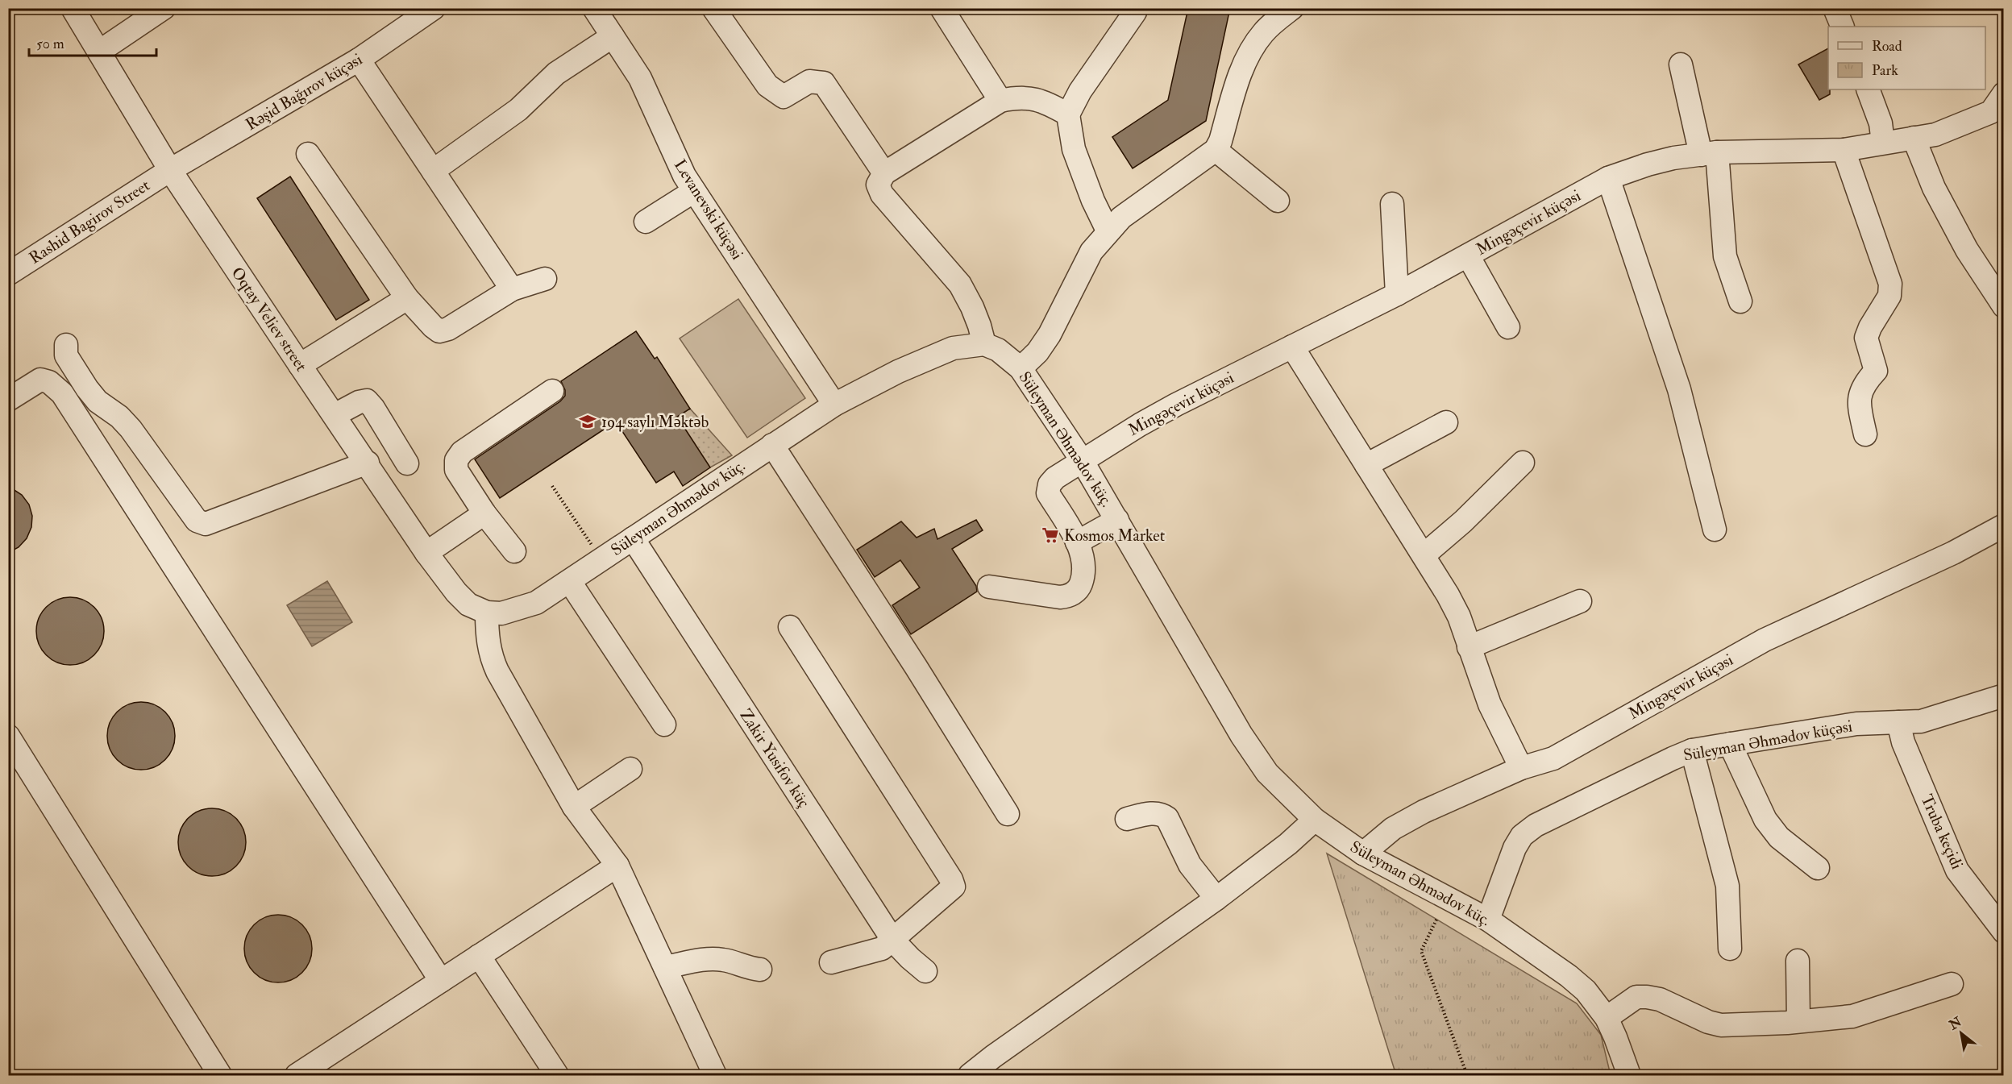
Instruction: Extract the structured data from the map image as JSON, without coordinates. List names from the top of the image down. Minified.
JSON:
{"streets":{"street":["Rəşid Bağırov küçəsi","Levanevski küçəsi","Rashid Bagirov Street","Mingəçevir küçəsi","Oqtay Veliev street","Süleyman Əhmədov küç.","Süleyman Əhmədov küçəsi","Zakir Yusifov küç","Truba keçidi"]},"crossings":[["Rəşid Bağırov küçəsi","Rashid Bagirov Street"],["Rəşid Bağırov küçəsi","Oqtay Veliev street"],["Levanevski küçəsi","Süleyman Əhmədov küç."],["Rashid Bagirov Street","Oqtay Veliev street"],["Mingəçevir küçəsi","Süleyman Əhmədov küç."],["Oqtay Veliev street","Süleyman Əhmədov küç."],["Süleyman Əhmədov küç.","Süleyman Əhmədov küçəsi"],["Süleyman Əhmədov küç.","Zakir Yusifov küç"],["Süleyman Əhmədov küçəsi","Truba keçidi"]],"places":{"school or university":["194 saylı Məktəb"],"supermarket":["Kosmos Market"]},"legend":["Road","Park"],"scale_bar":"50 m","north":"top left"}
